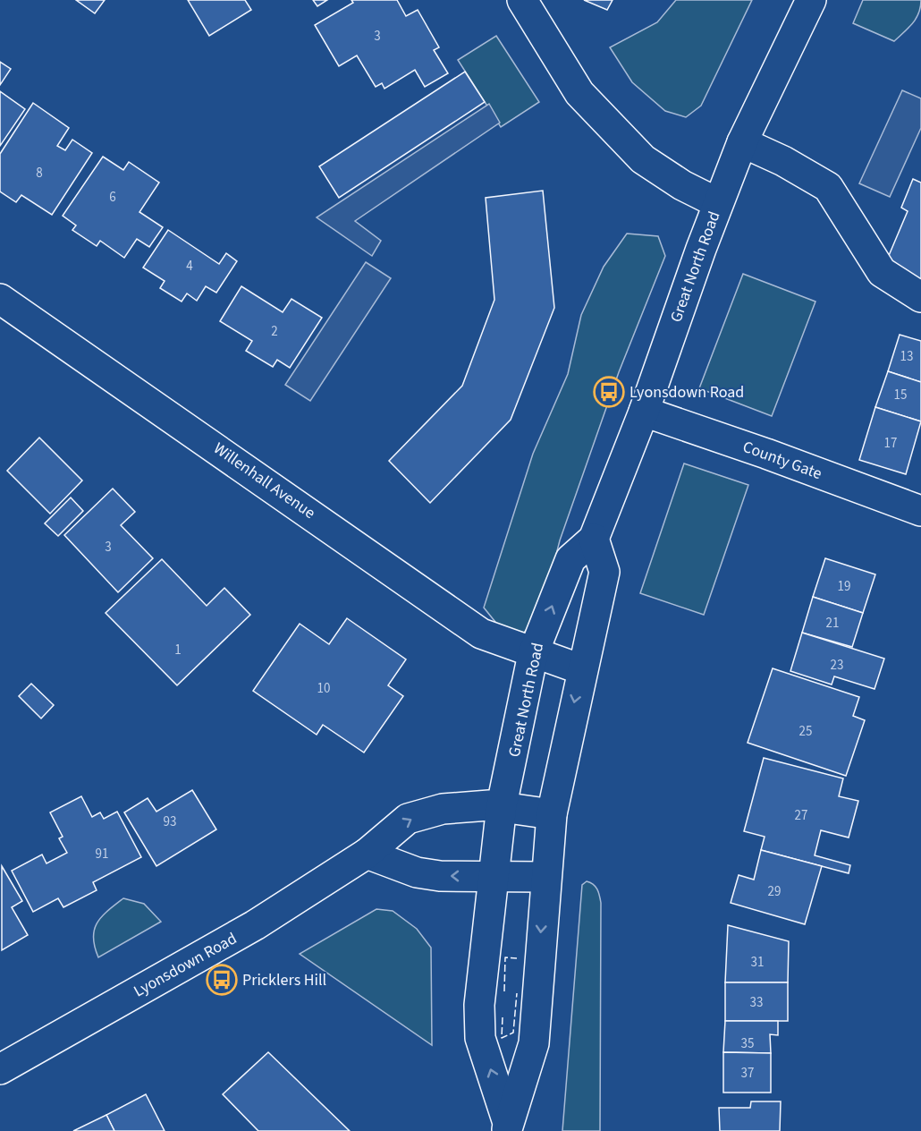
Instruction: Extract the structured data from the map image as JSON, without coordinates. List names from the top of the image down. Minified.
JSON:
{"streets":{"main road":["Great North Road","County Gate","Willenhall Avenue","Lyonsdown Road"]},"crossings":[["Great North Road","County Gate"],["Great North Road","Willenhall Avenue"],["Great North Road","Lyonsdown Road"]],"places":{"bus stop":["Lyonsdown Road","Pricklers Hill"]},"house_numbers":["3","8","6","4","2","13","15","17","3","19","21","1","23","10","25","27","93","91","29","31","33","35","37"]}
